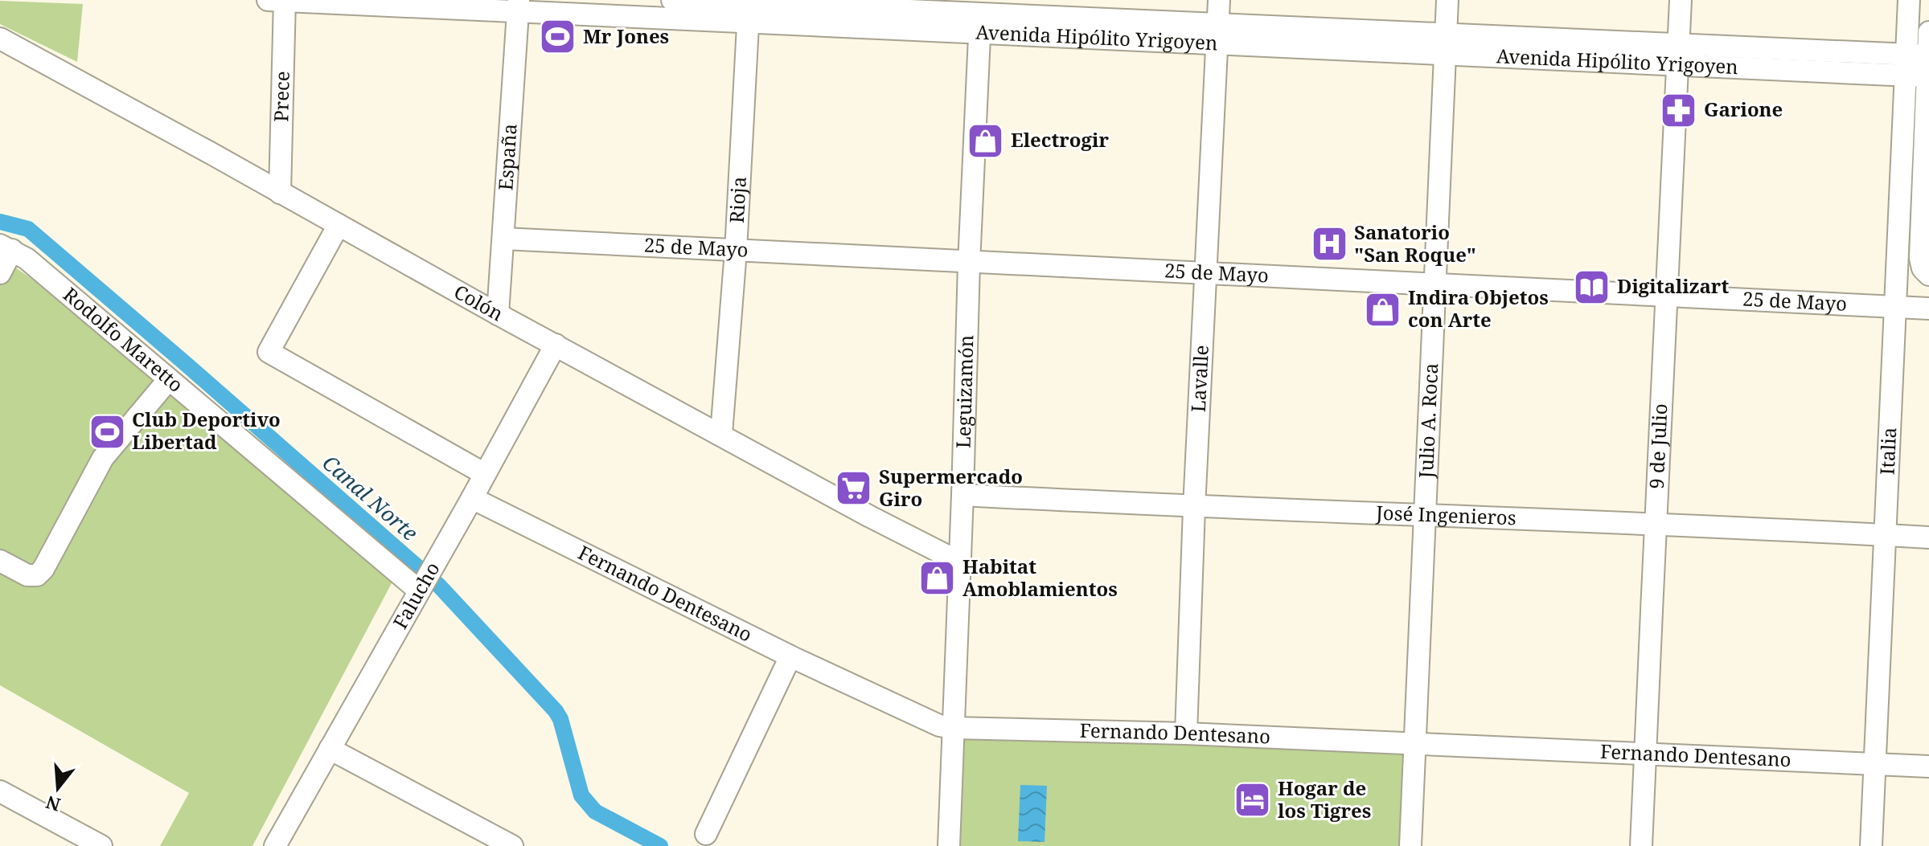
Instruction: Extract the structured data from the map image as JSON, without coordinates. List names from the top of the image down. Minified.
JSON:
{"streets":{"street":["Avenida Hipólito Yrigoyen","Prece","España","Rioja","25 de Mayo","Colón","Rodolfo Maretto","Lavalle","Leguizamón","Julio A. Roca","9 de Julio","Italia","José Ingenieros","Fernando Dentesano","Falucho"]},"crossings":[["Avenida Hipólito Yrigoyen","Prece"],["Avenida Hipólito Yrigoyen","España"],["Avenida Hipólito Yrigoyen","Rioja"],["Avenida Hipólito Yrigoyen","Lavalle"],["Avenida Hipólito Yrigoyen","Leguizamón"],["Avenida Hipólito Yrigoyen","Julio A. Roca"],["Avenida Hipólito Yrigoyen","9 de Julio"],["Avenida Hipólito Yrigoyen","Italia"],["Prece","Colón"],["España","25 de Mayo"],["España","Colón"],["Rioja","25 de Mayo"],["Rioja","Colón"],["25 de Mayo","Lavalle"],["25 de Mayo","Leguizamón"],["25 de Mayo","Julio A. Roca"],["25 de Mayo","9 de Julio"],["25 de Mayo","Italia"],["Colón","Leguizamón"],["Colón","Falucho"],["Rodolfo Maretto","Falucho"],["Lavalle","José Ingenieros"],["Lavalle","Fernando Dentesano"],["Leguizamón","José Ingenieros"],["Leguizamón","Fernando Dentesano"],["Julio A. Roca","José Ingenieros"],["Julio A. Roca","Fernando Dentesano"],["9 de Julio","José Ingenieros"],["9 de Julio","Fernando Dentesano"],["Italia","José Ingenieros"],["Italia","Fernando Dentesano"],["Fernando Dentesano","Falucho"]],"water":["Canal Norte"],"places":{"sports":["Mr Jones","Club Deportivo Libertad"],"pharmacy":["Garione"],"shop":["Electrogir","Indira Objetos con Arte","Habitat Amoblamientos"],"hospital":["Sanatorio \"San Roque\""],"library":["Digitalizart"],"supermarket":["Supermercado Giro"],"hotel":["Hogar de los Tigres"]},"north":"bottom"}
